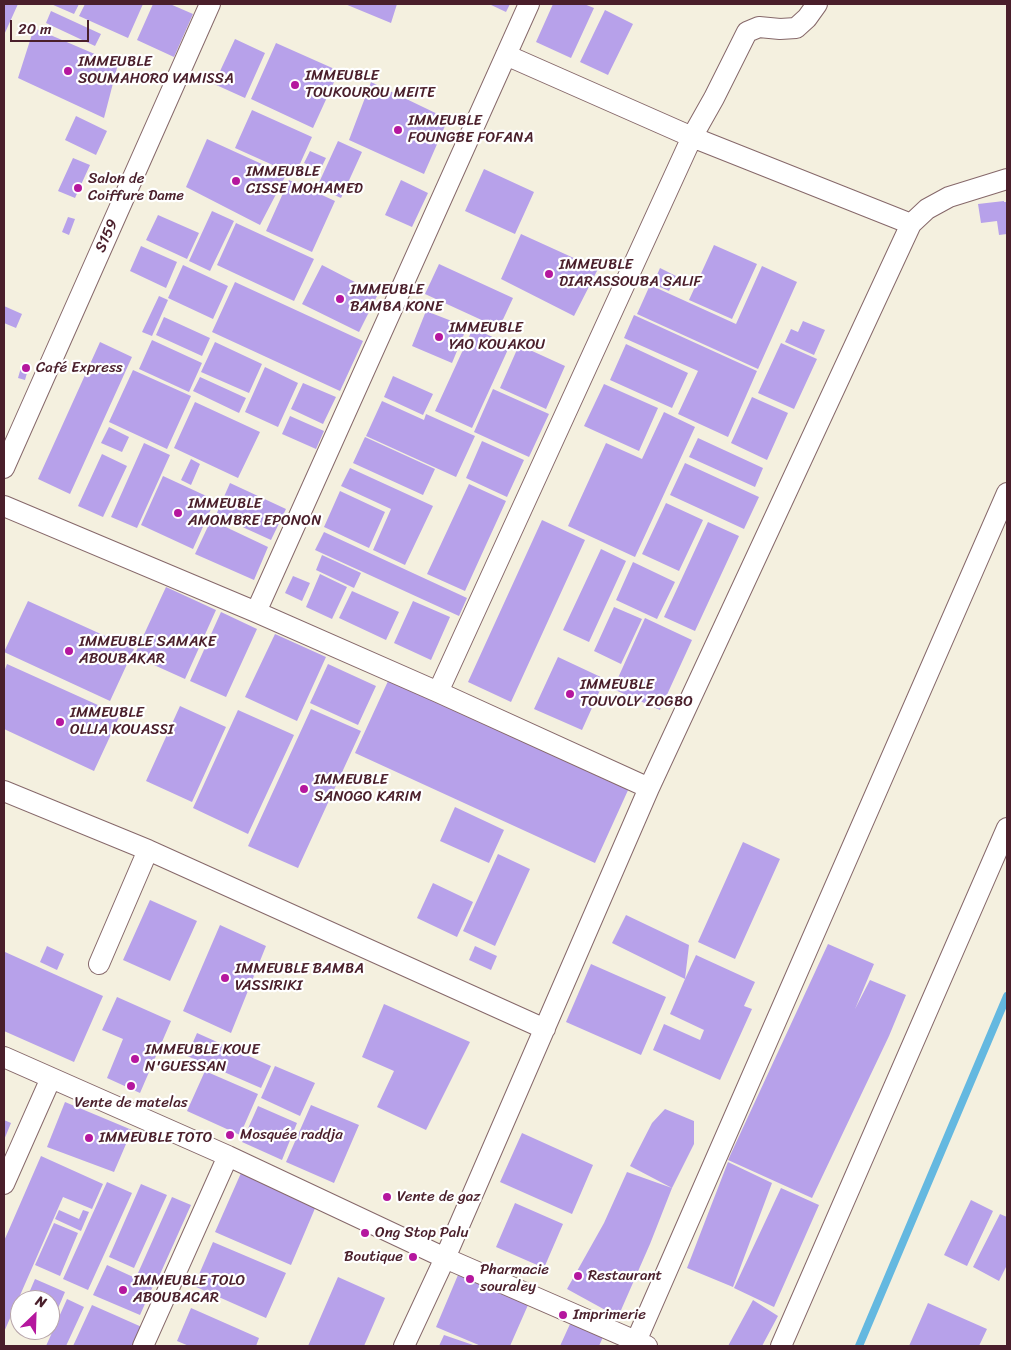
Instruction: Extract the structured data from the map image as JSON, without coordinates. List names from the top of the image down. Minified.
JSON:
{"streets":{"street":["S159"]},"places":["IMMEUBLE SOUMAHORO VAMISSA","IMMEUBLE TOUKOUROU MEITE","IMMEUBLE FOUNGBE FOFANA","IMMEUBLE CISSE MOHAMED","Salon de Coiffure Dame","IMMEUBLE DIARASSOUBA SALIF","IMMEUBLE BAMBA KONE","IMMEUBLE YAO KOUAKOU","Café Express","IMMEUBLE AMOMBRE EPONON","IMMEUBLE SAMAKE ABOUBAKAR","IMMEUBLE TOUVOLY ZOGBO","IMMEUBLE OLLIA KOUASSI","IMMEUBLE SANOGO KARIM","IMMEUBLE BAMBA VASSIRIKI","IMMEUBLE KOUE N'GUESSAN","Vente de matelas","Mosquée raddja","IMMEUBLE TOTO","Vente de gaz","Ong Stop Palu","Boutique","Restaurant","Pharmacie souraley","IMMEUBLE TOLO ABOUBACAR","Imprimerie"],"scale_bar":"20 m","north":"top right"}
